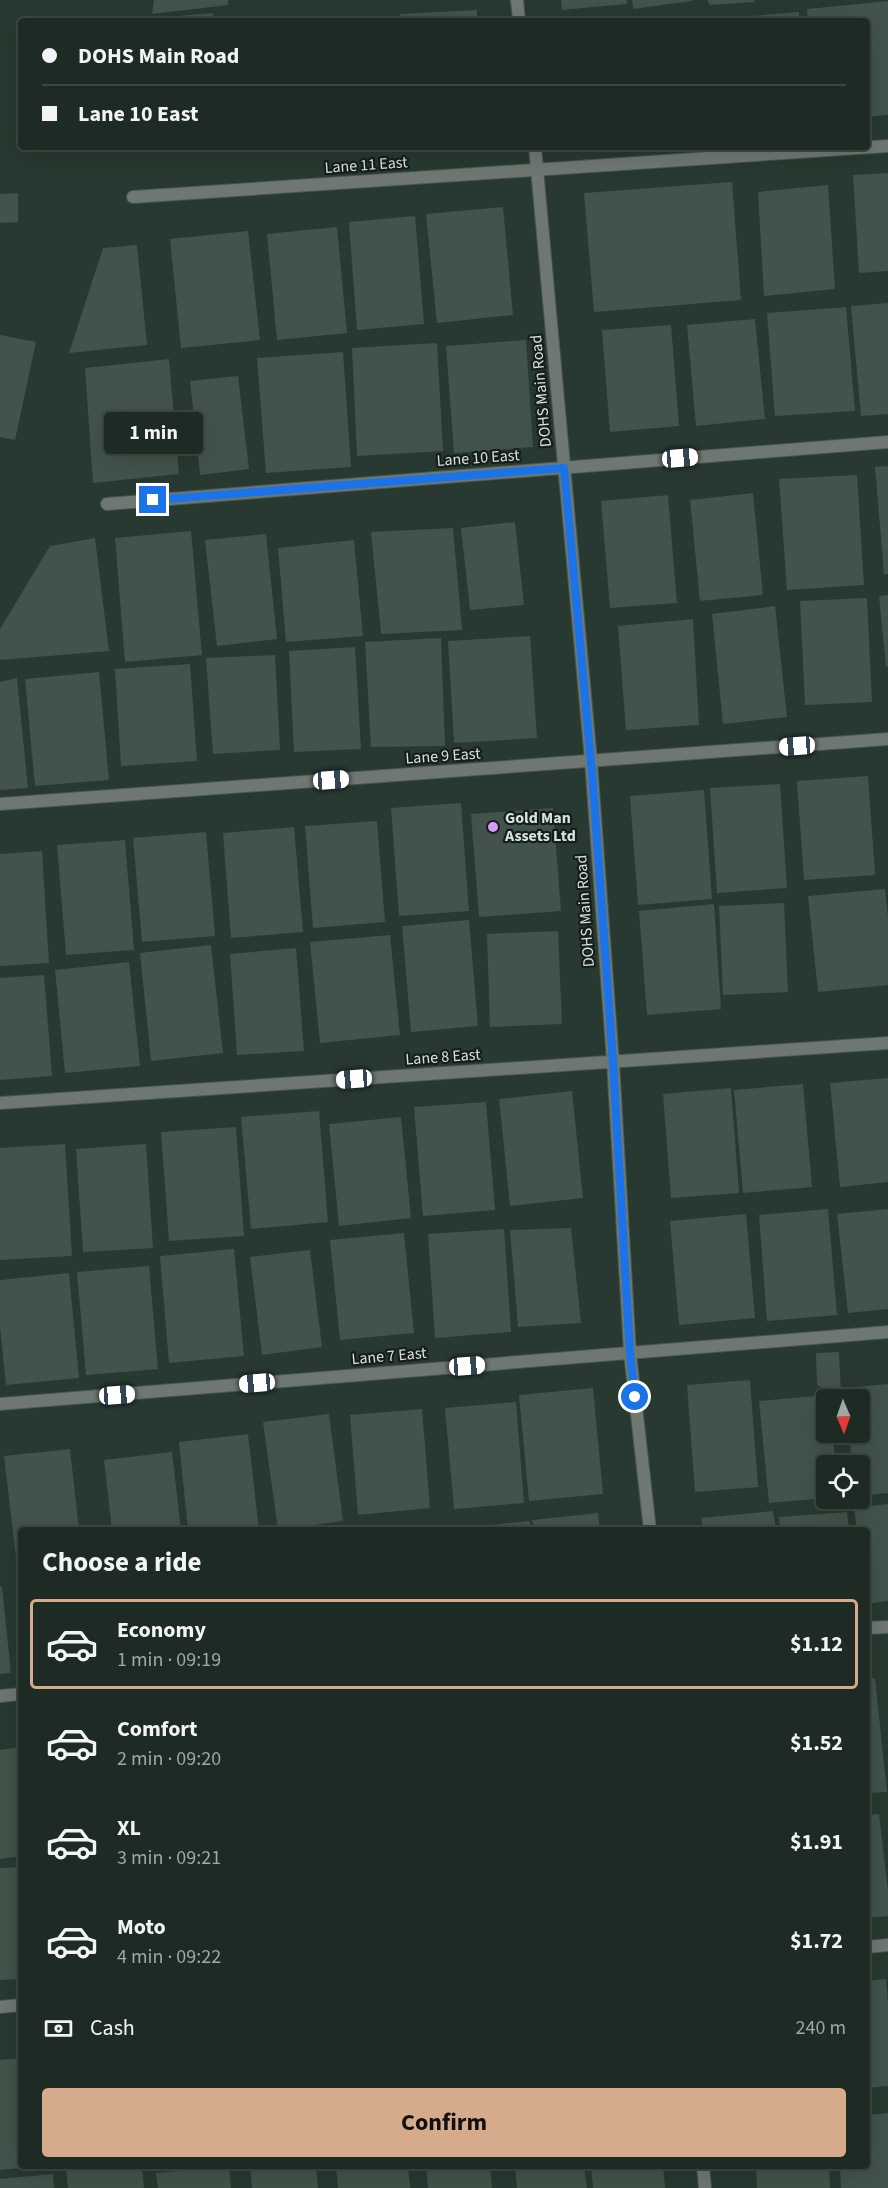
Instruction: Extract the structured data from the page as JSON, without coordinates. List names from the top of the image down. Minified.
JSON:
{"streets":{"street":["Lane 11 East","DOHS Main Road","Lane 10 East","Lane 9 East","Lane 8 East","Lane 7 East"]},"crossings":[["Lane 11 East","DOHS Main Road"],["DOHS Main Road","Lane 10 East"],["DOHS Main Road","Lane 9 East"],["DOHS Main Road","Lane 8 East"],["DOHS Main Road","Lane 7 East"]],"places":["Gold Man Assets Ltd"],"north":"bottom","page":{"banner":["DOHS Main Road","Lane 10 East"],"bubble":"1 min","heading":"Choose a ride","list":[{"name":"Economy","note":"1 min · 09:19","value":"$1.12"},{"name":"Comfort","note":"2 min · 09:20","value":"$1.52"},{"name":"XL","note":"3 min · 09:21","value":"$1.91"},{"name":"Moto","note":"4 min · 09:22","value":"$1.72"}],"pay":["Cash","240 m"],"buttons":"Confirm"}}
